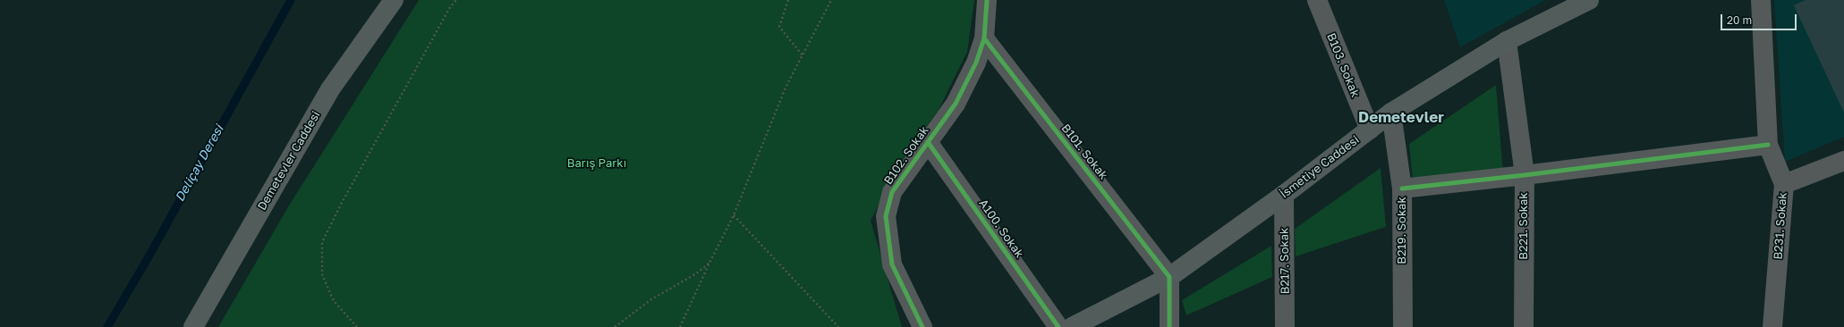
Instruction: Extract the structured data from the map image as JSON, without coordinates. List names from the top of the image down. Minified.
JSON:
{"streets":{"main road":["Demetevler Caddesi","İsmetiye Caddesi"],"street":["B103. Sokak","B101. Sokak","B102. Sokak","B221. Sokak","B231. Sokak","A100. Sokak","B219. Sokak","B217. Sokak"]},"crossings":[["B103. Sokak","İsmetiye Caddesi"],["B101. Sokak","B102. Sokak"],["B101. Sokak","İsmetiye Caddesi"],["B102. Sokak","A100. Sokak"],["İsmetiye Caddesi","B221. Sokak"],["İsmetiye Caddesi","B219. Sokak"],["İsmetiye Caddesi","B217. Sokak"]],"districts":["Demetevler"],"water":["Deliçay Deresi"],"parks":["Barış Parkı"],"scale_bar":"20 m"}
